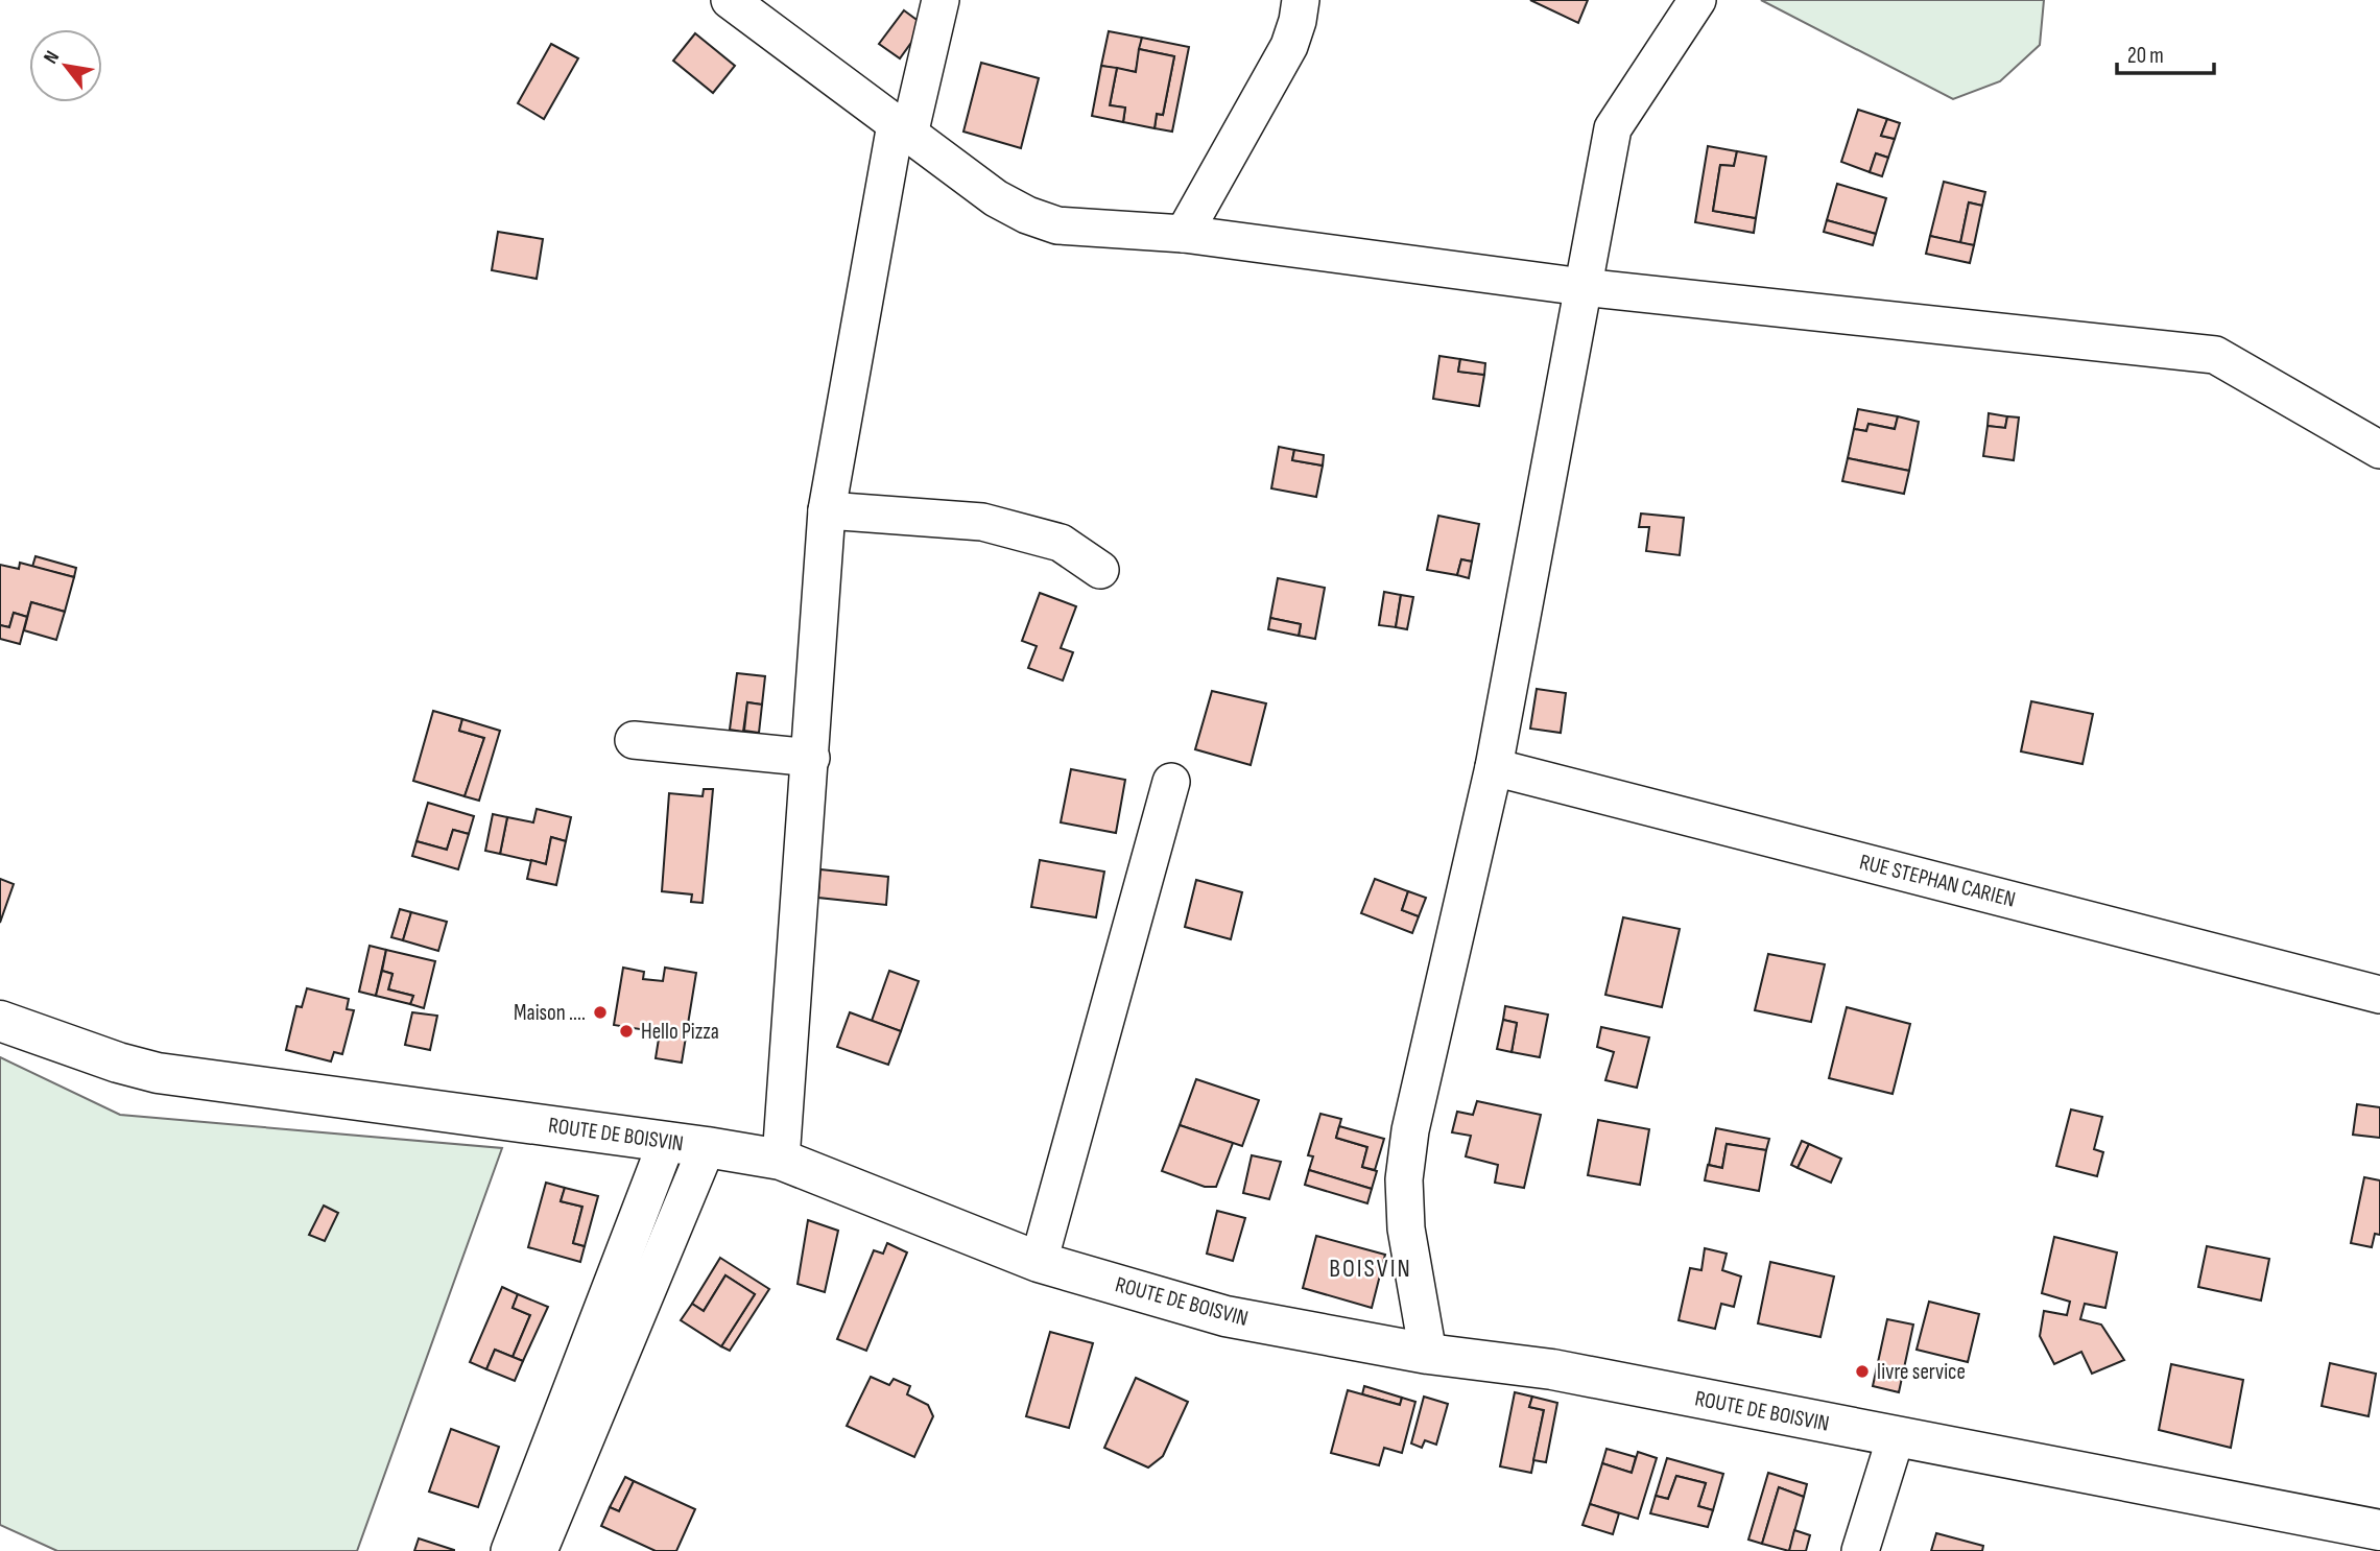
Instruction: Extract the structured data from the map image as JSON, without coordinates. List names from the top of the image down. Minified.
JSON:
{"streets":{"main road":["ROUTE DE BOISVIN"],"street":["RUE STEPHAN CARIEN"]},"districts":["BOISVIN"],"places":["Maison ....","Hello Pizza","livre service"],"scale_bar":"20 m","north":"top left"}
